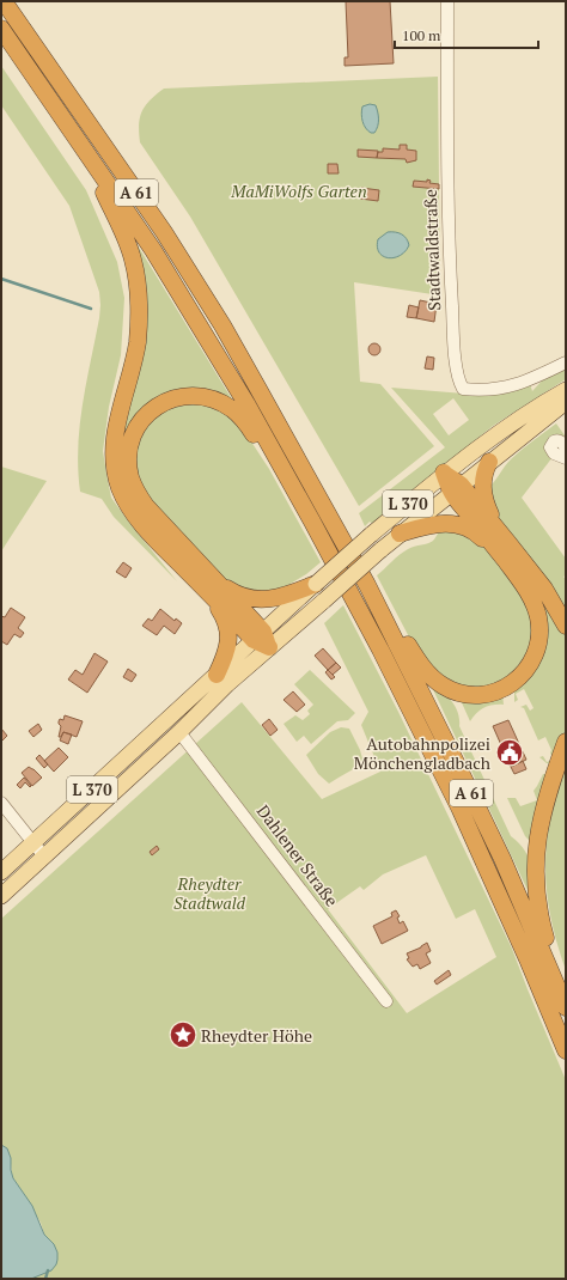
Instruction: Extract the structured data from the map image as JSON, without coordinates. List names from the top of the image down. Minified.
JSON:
{"streets":{"highway":["A 61"],"main road":["L 370"],"street":["Stadtwaldstraße","Dahlener Straße"]},"crossings":[["L 370","Dahlener Straße"]],"parks":["MaMiWolfs Garten","Rheydter Stadtwald"],"places":{"public building":["Autobahnpolizei Mönchengladbach"],"place":["Rheydter Höhe"]},"scale_bar":"100 m"}
